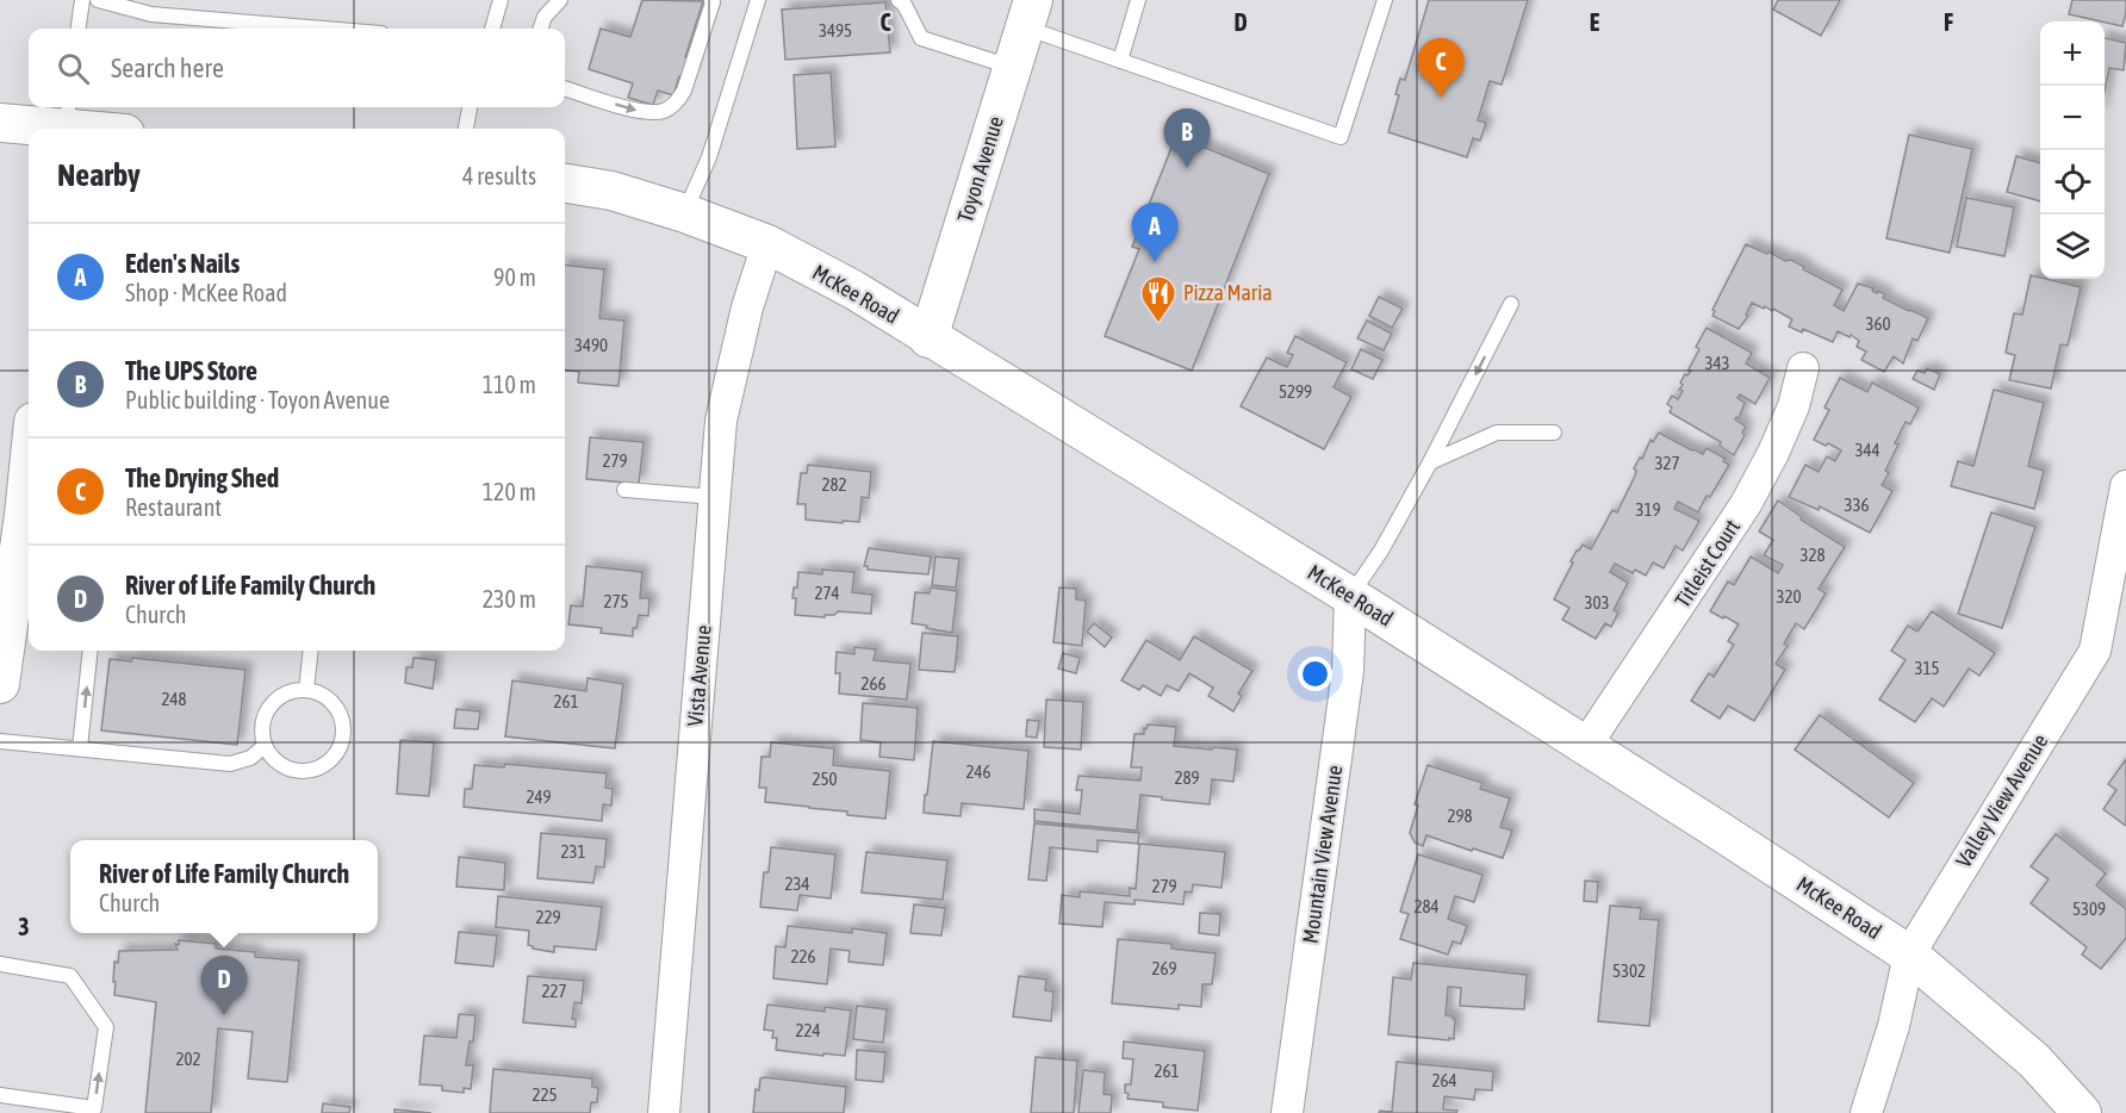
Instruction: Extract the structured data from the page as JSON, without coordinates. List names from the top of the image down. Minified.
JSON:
{"streets":{"street":["Toyon Avenue","McKee Road","Titleist Court","Vista Avenue","Valley View Avenue","Mountain View Avenue"]},"crossings":[["Toyon Avenue","McKee Road"],["McKee Road","Titleist Court"],["McKee Road","Vista Avenue"],["McKee Road","Valley View Avenue"],["McKee Road","Mountain View Avenue"]],"places":{"restaurant":["Pizza Maria"]},"house_numbers":["3495","360","3490","343","5299","344","279","327","282","336","319","328","274","320","275","303","315","266","248","261","246","289","250","249","298","231","234","279","284","5309","229","226","269","5302","227","224","202","261","264","225"],"page":{"map_buttons":["+","−"],"search":"Search here","pins":["C","B","A","D"],"heading":["Nearby","4 results"],"list":[{"mark":"A","name":"Eden's Nails","note":"Shop · McKee Road","value":"90 m"},{"mark":"B","name":"The UPS Store","note":"Public building · Toyon Avenue","value":"110 m"},{"mark":"C","name":"The Drying Shed","note":"Restaurant","value":"120 m"},{"mark":"D","name":"River of Life Family Church","note":"Church","value":"230 m"}],"popup":["River of Life Family Church","Church"]},"grid":{"columns":["C","D","E","F"],"rows":["3"]}}
